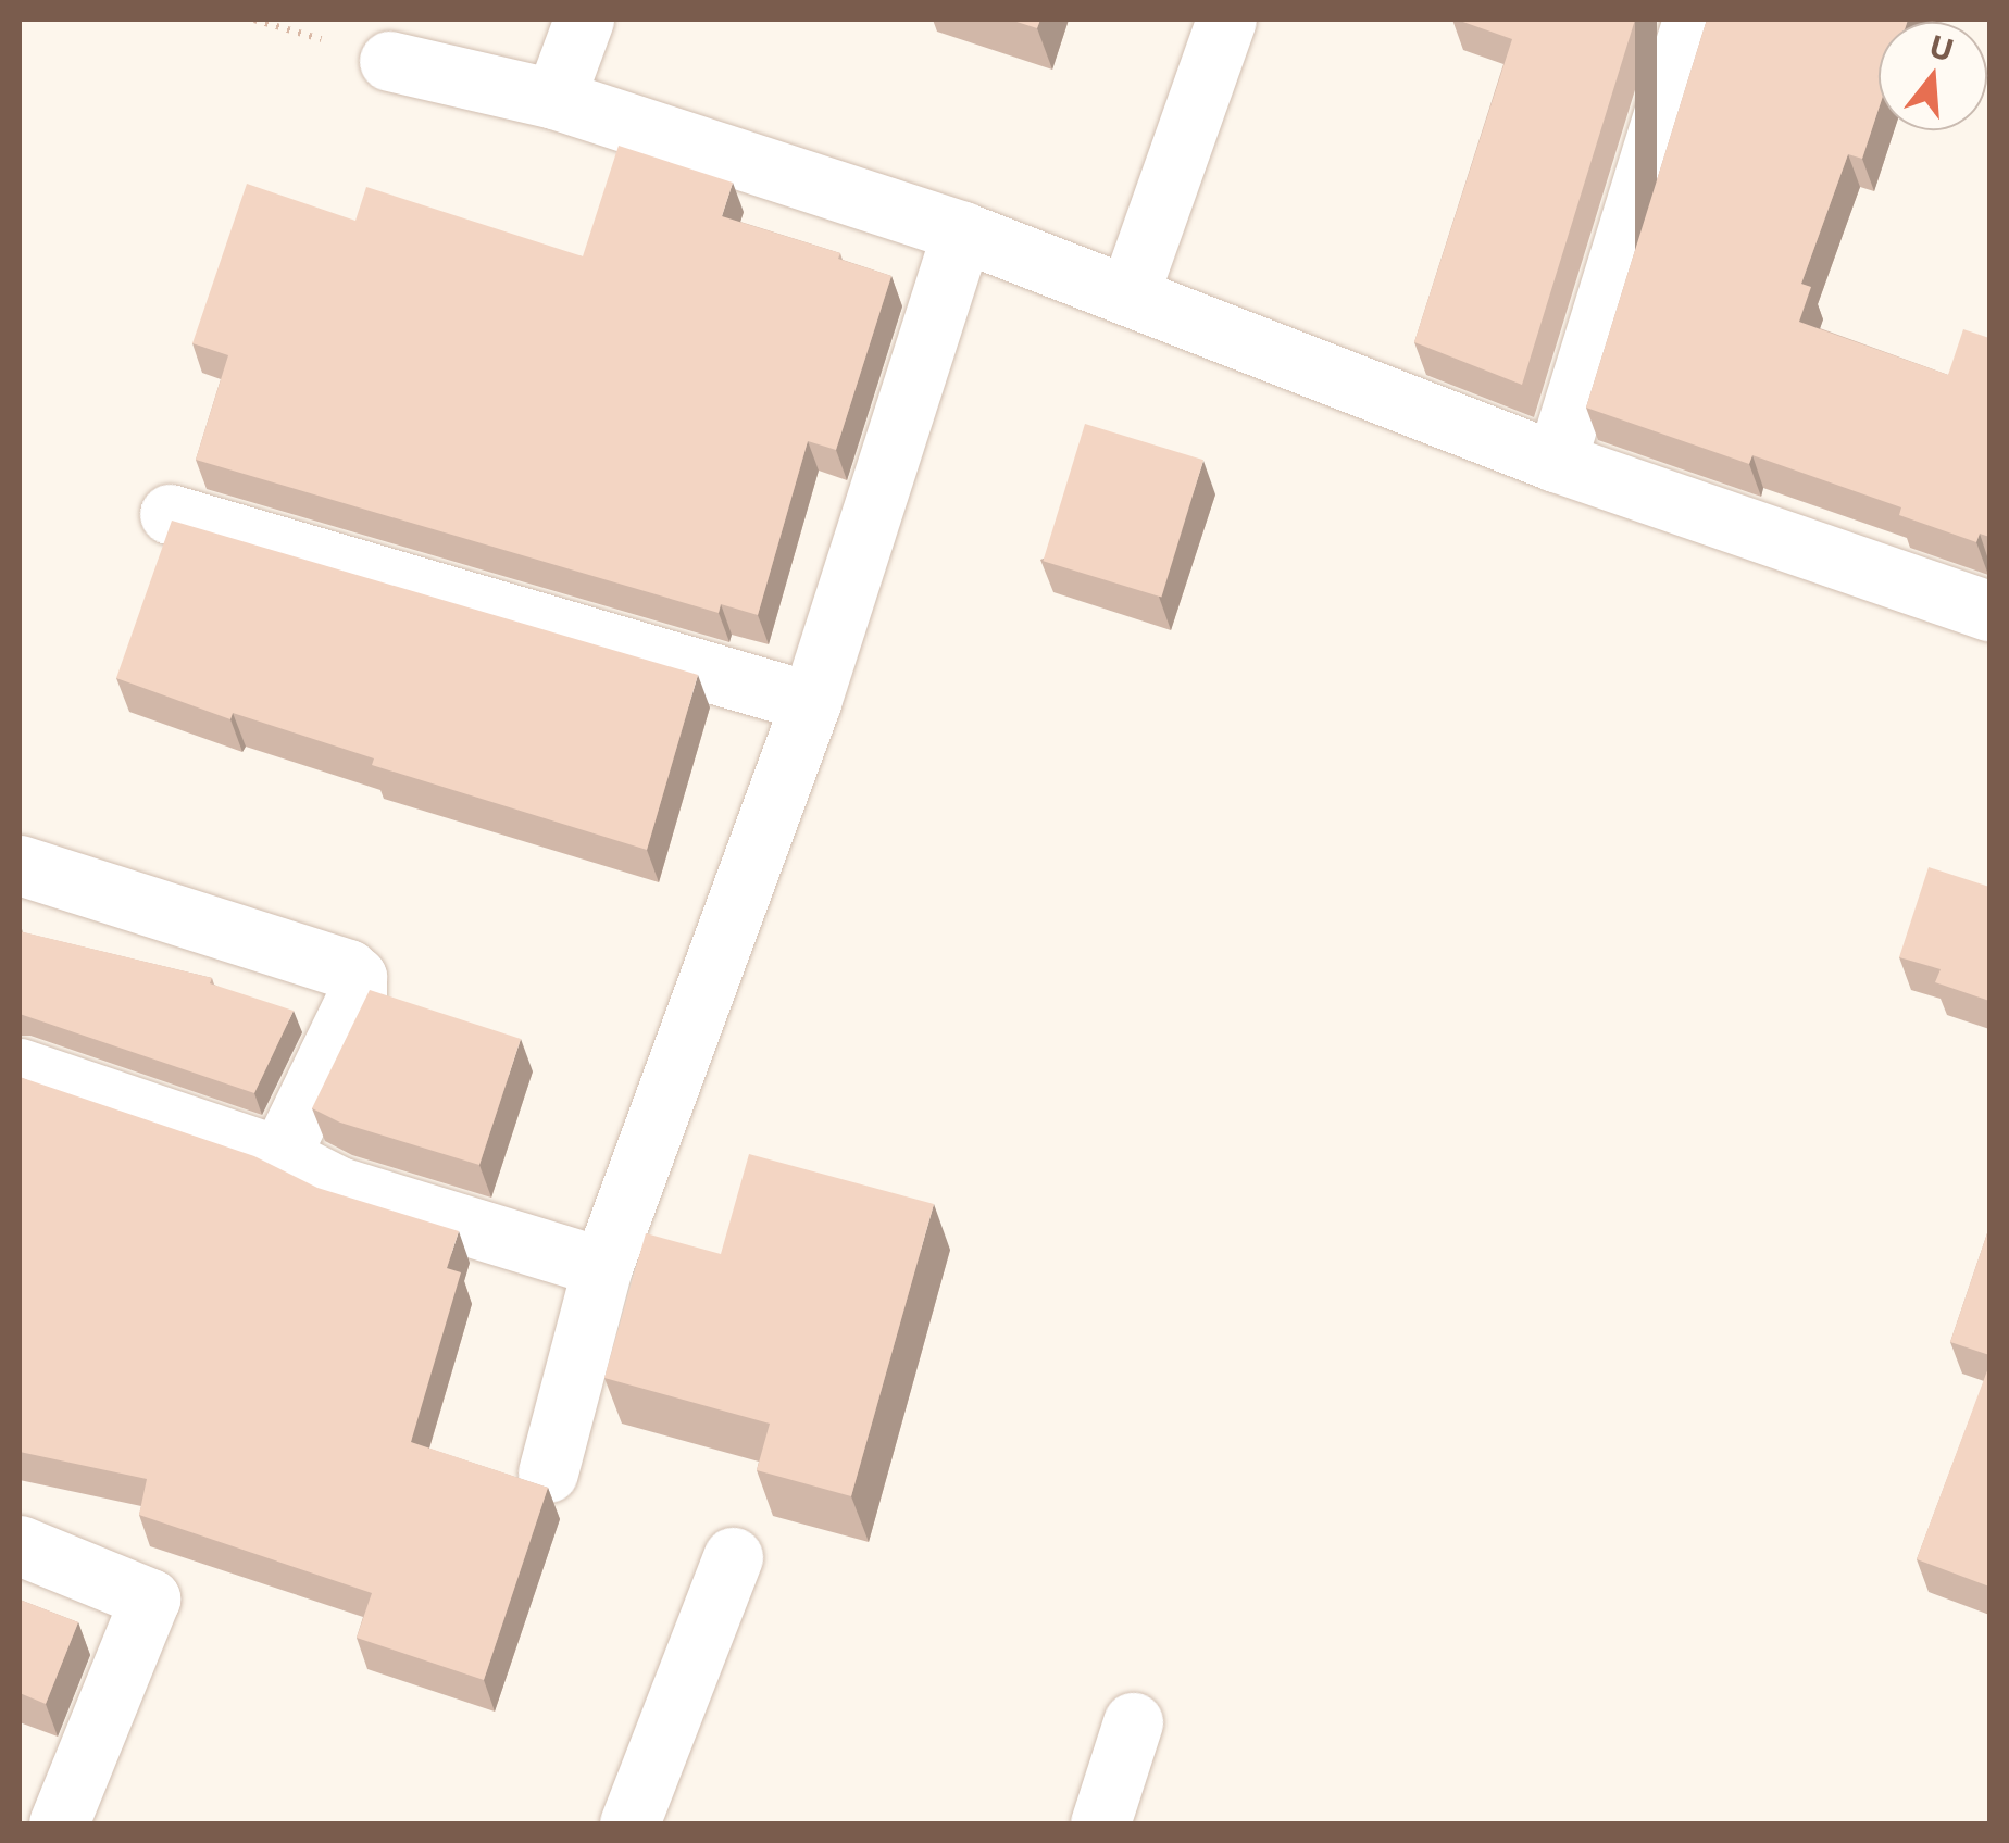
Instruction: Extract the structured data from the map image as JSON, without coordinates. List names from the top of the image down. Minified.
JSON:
{"north":"top"}
